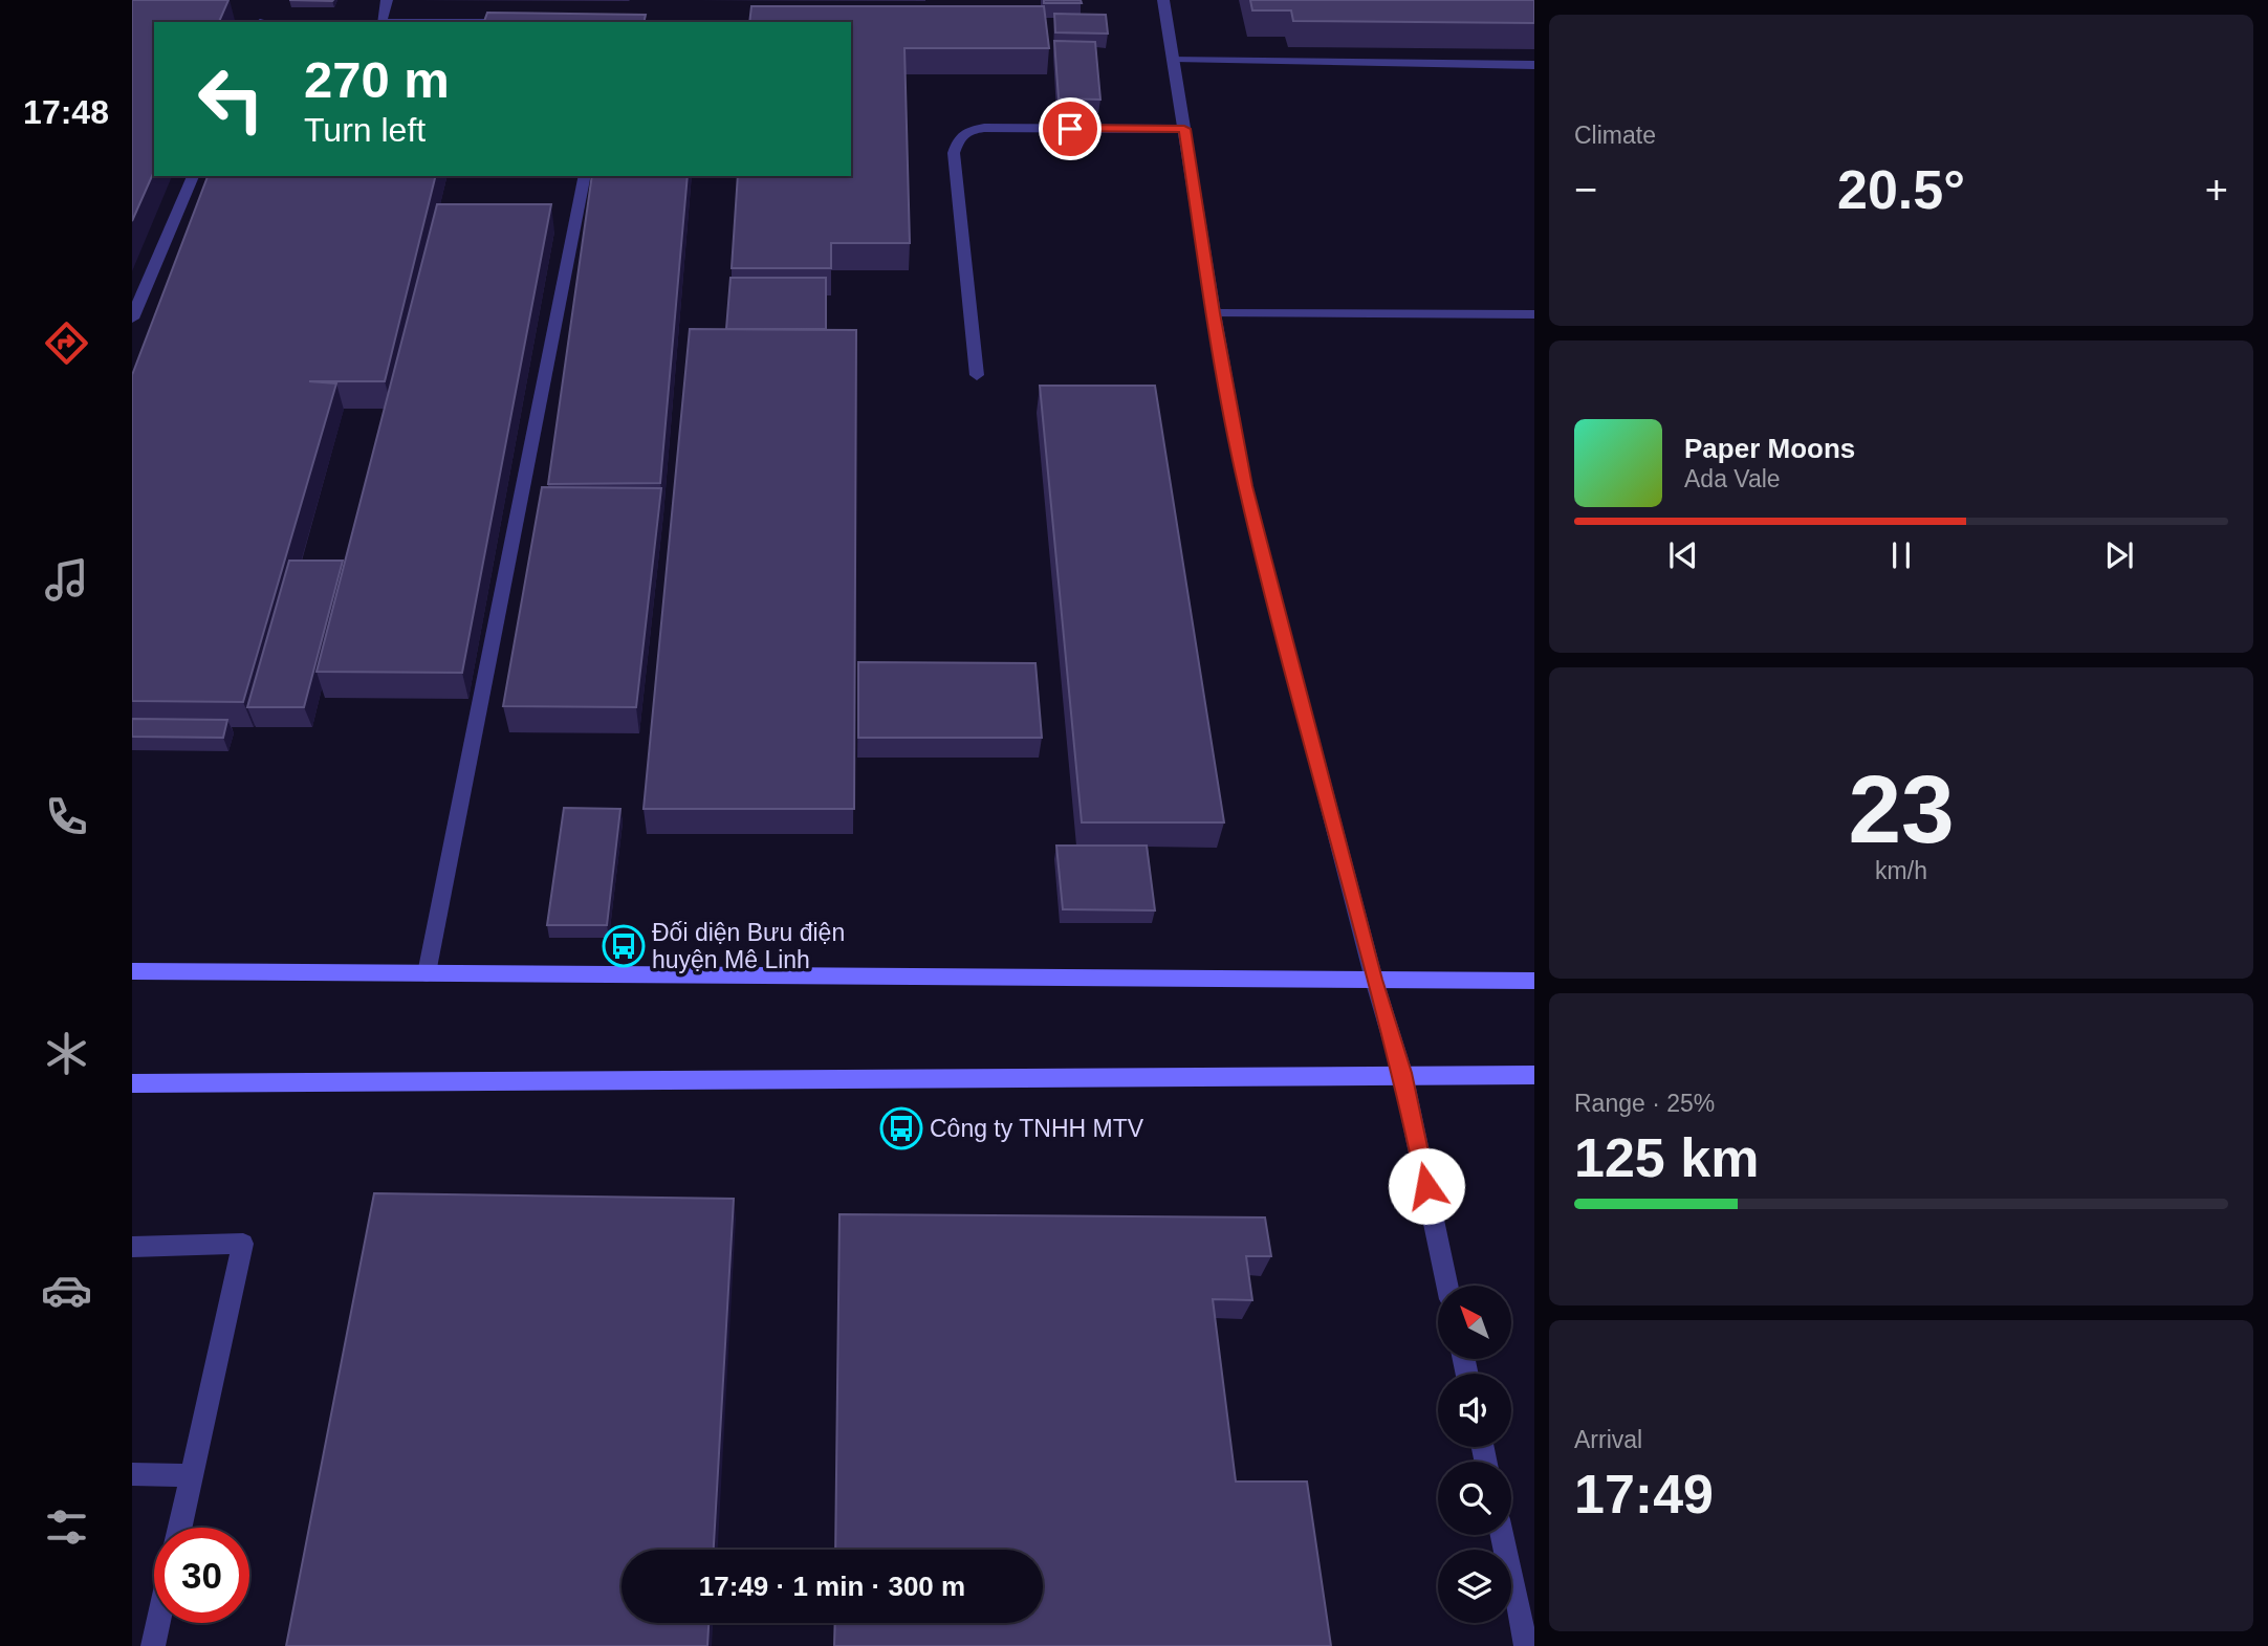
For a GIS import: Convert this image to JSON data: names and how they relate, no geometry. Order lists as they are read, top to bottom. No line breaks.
{"places":{"bus stop":["Đối diện Bưu điện huyện Mê Linh","Công ty TNHH MTV"]},"north":"top left","page":{"tabs":"17:48","tile":["Climate",["23","km/h"],["Range · 25%","125 km"],["Arrival","17:49"]],"turn":["270 m","Turn left"],"heat":["−","20.5°","+"],"song":["Paper Moons","Ada Vale"],"limit":"30","trip":"17:49 · 1 min · 300 m"}}
